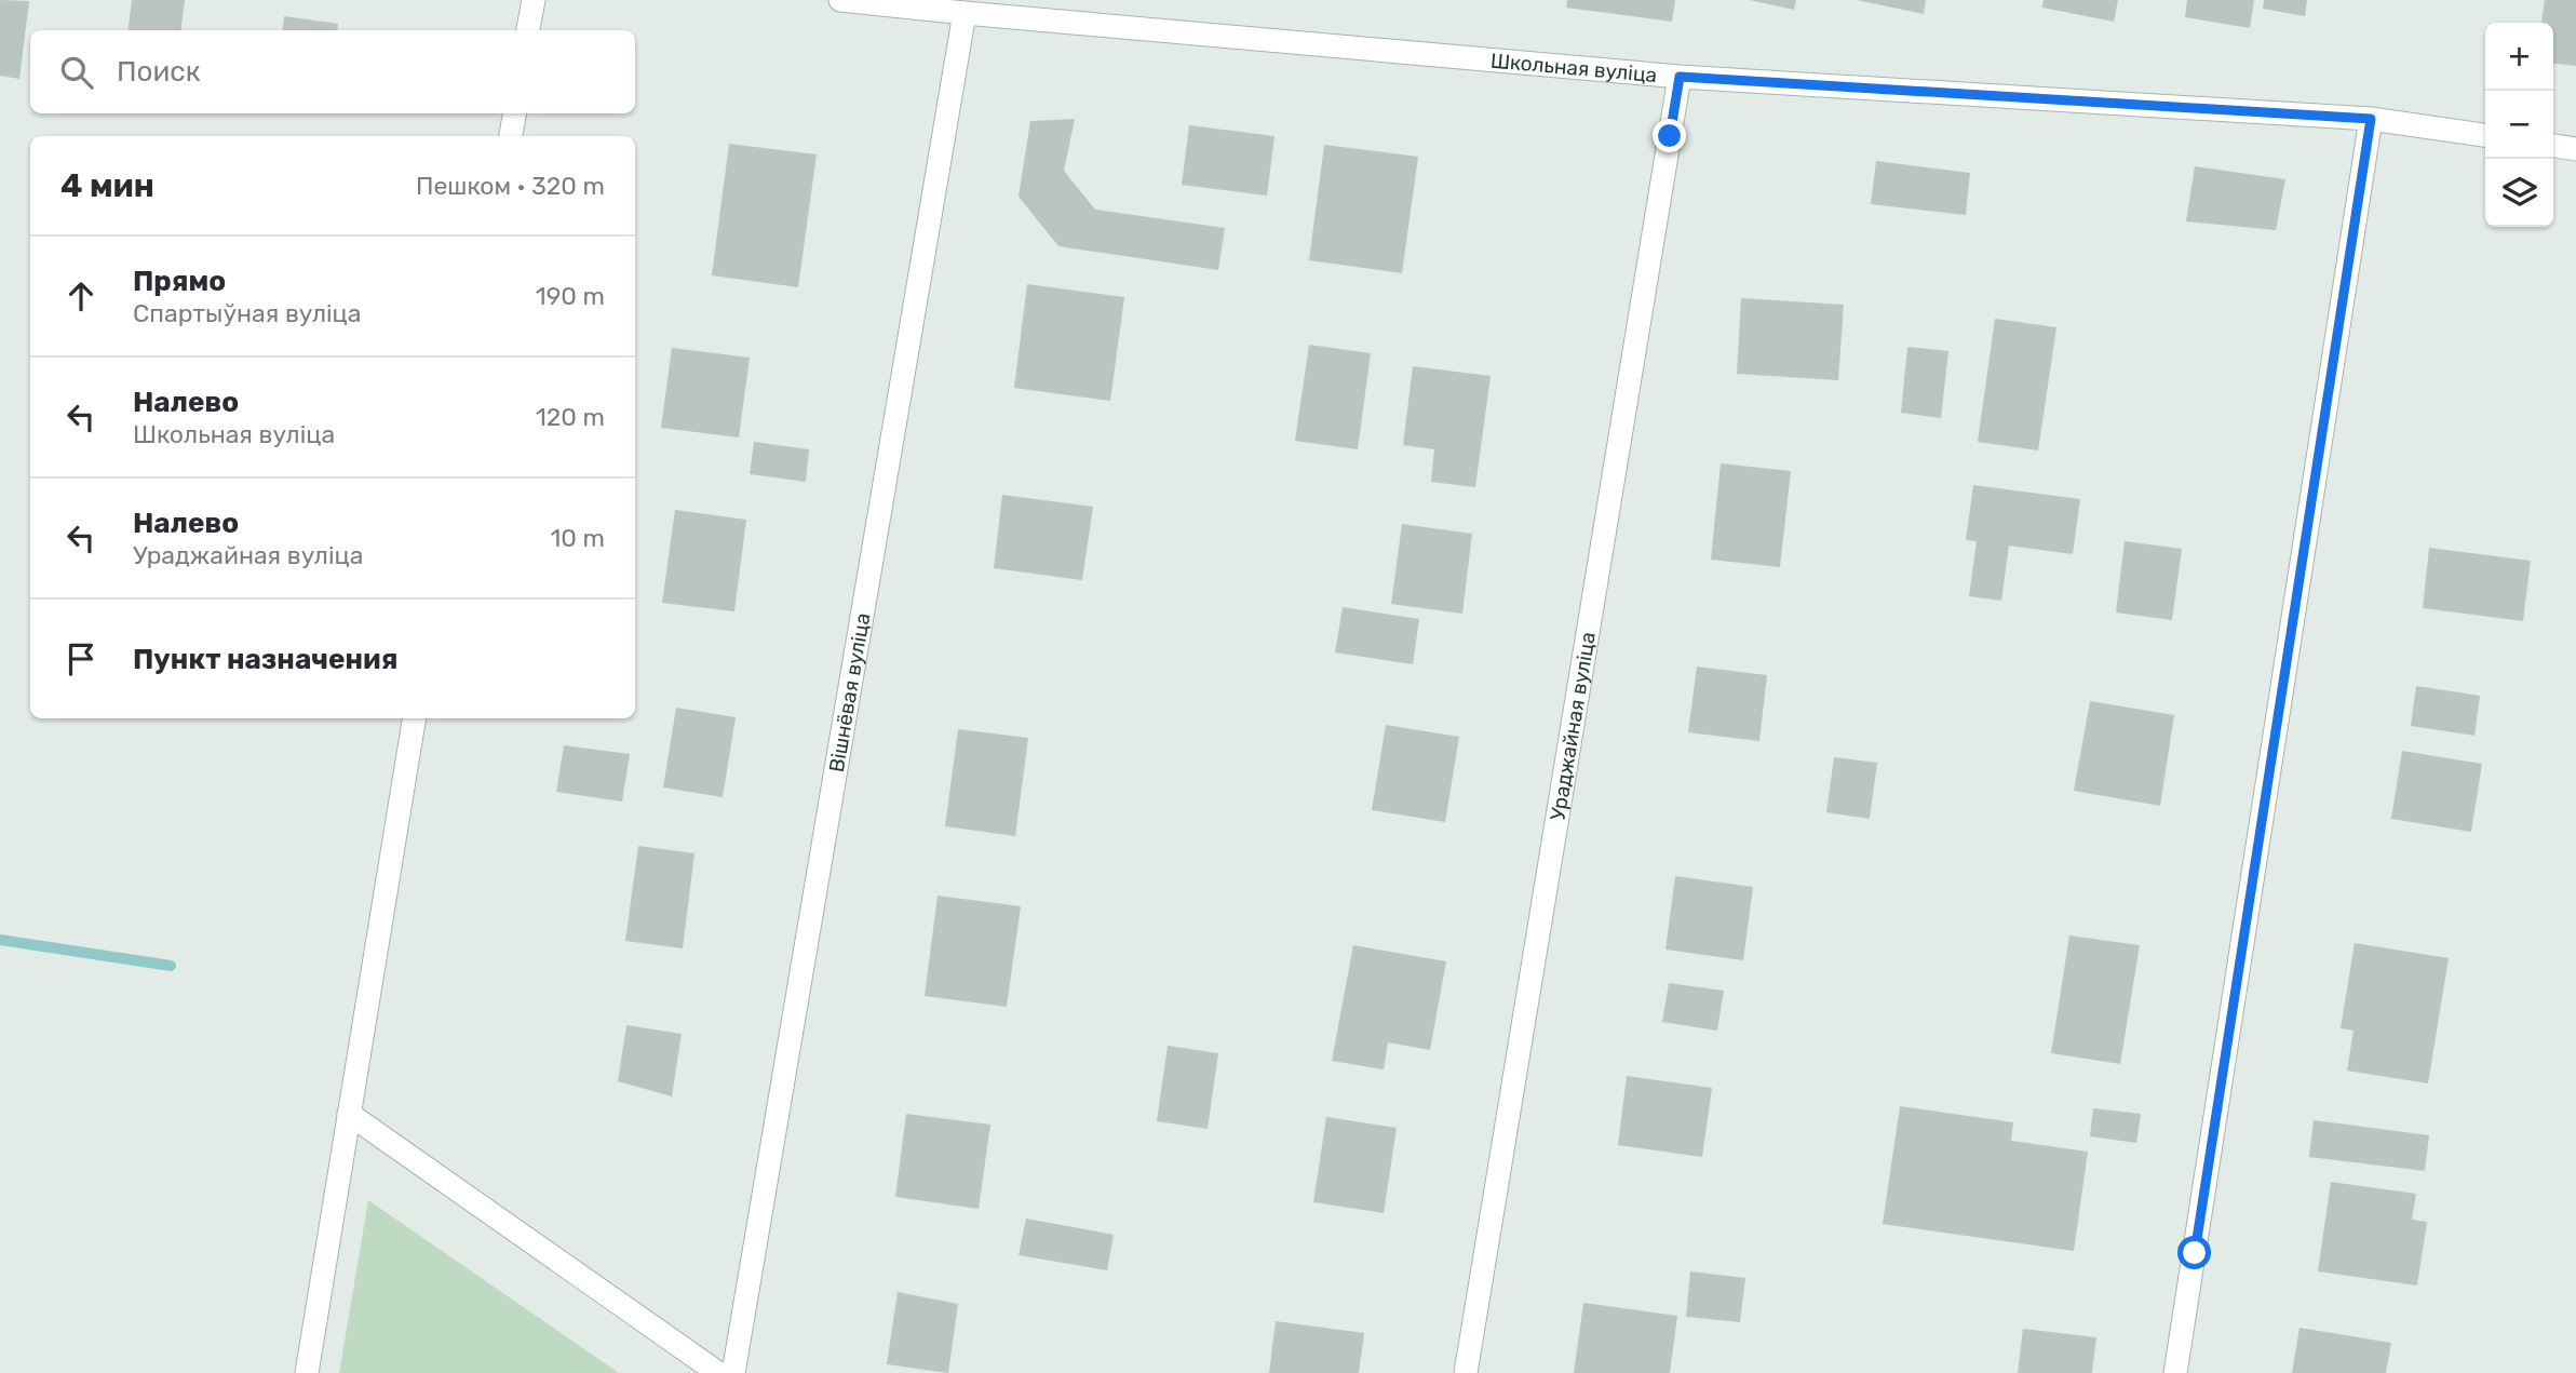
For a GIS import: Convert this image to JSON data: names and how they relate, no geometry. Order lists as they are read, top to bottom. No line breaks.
{"streets":{"street":["Школьная вуліца","Вішнёвая вуліца","Ураджайная вуліца"]},"crossings":[["Школьная вуліца","Вішнёвая вуліца"],["Школьная вуліца","Ураджайная вуліца"]],"page":{"map_buttons":["+","−"],"search":"Поиск","heading":["4 мин","Пешком · 320 m"],"list":[["Прямо","Спартыўная вуліца","190 m"],["Налево","Школьная вуліца","120 m"],["Налево","Ураджайная вуліца","10 m"],"Пункт назначения"]}}
